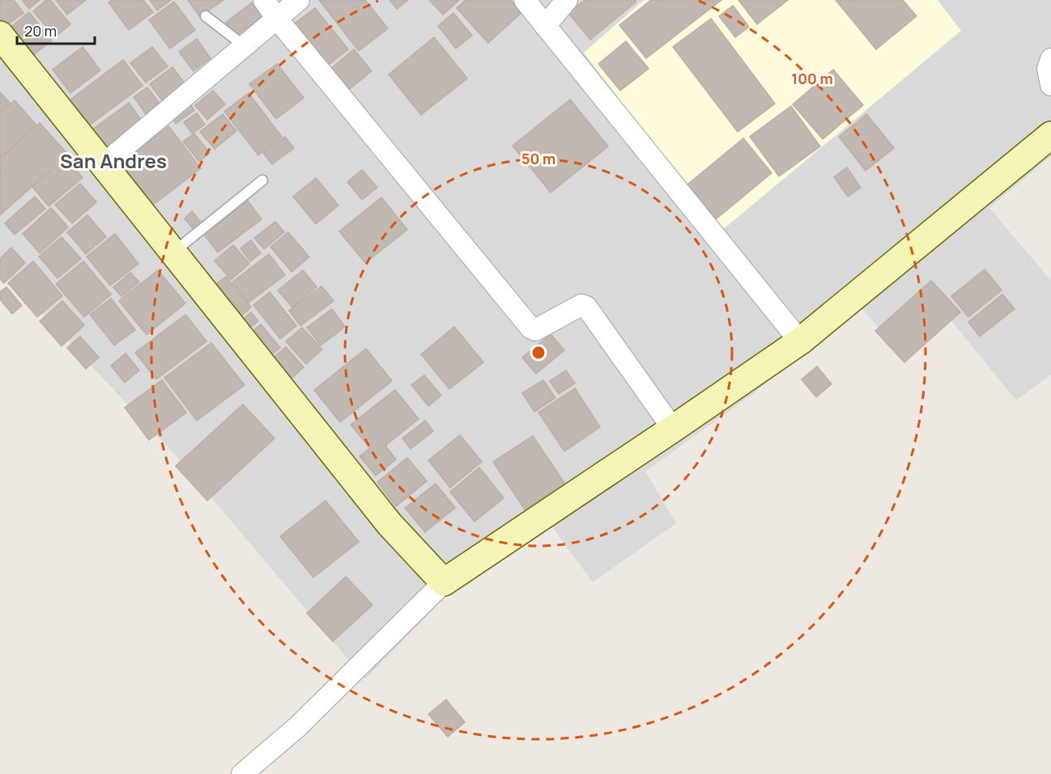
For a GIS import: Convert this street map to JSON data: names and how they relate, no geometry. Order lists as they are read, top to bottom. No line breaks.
{"districts":["San Andres"],"scale_bar":"20 m","rings":["100 m","50 m"]}
